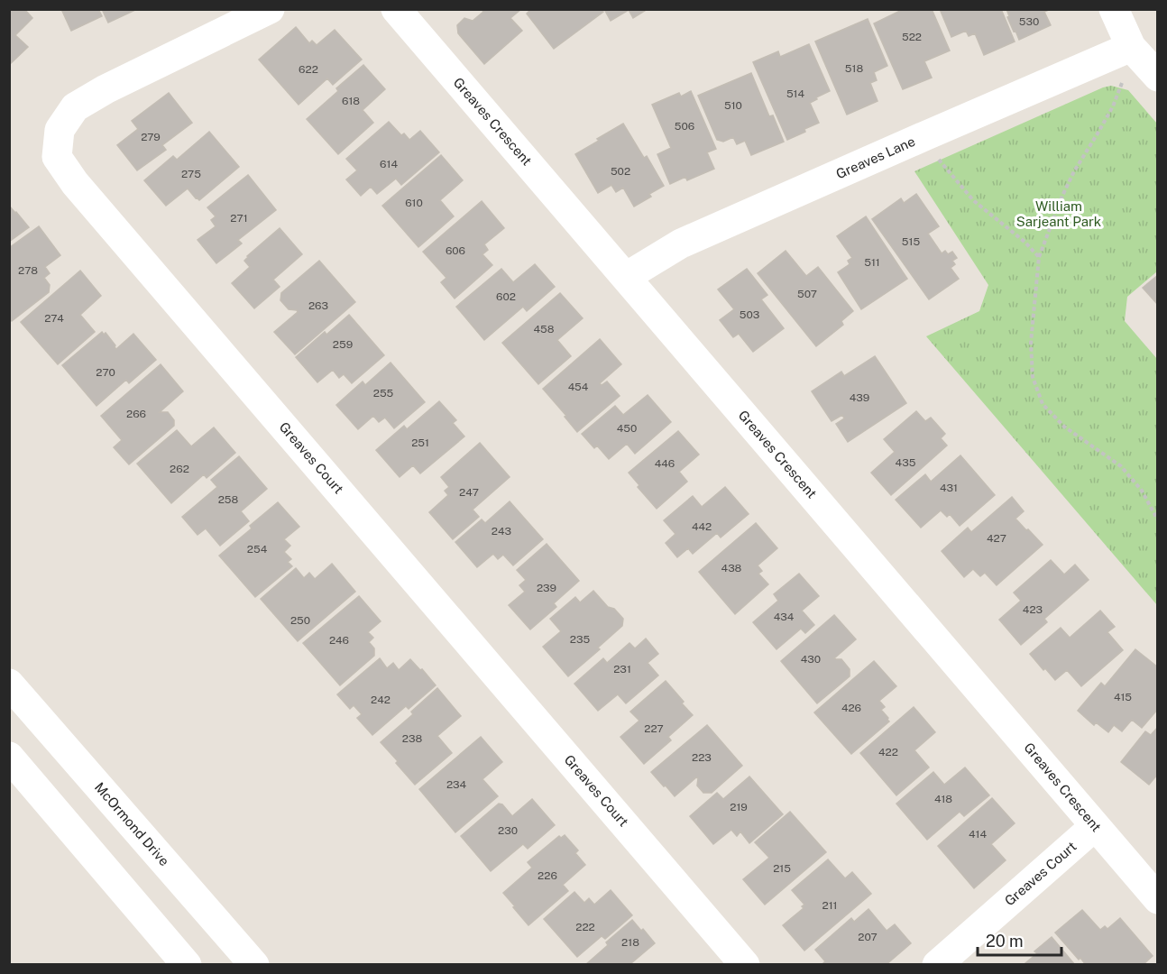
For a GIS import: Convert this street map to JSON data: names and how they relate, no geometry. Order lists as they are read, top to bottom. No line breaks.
{"streets":{"street":["Greaves Crescent","Greaves Lane","Greaves Court","McOrmond Drive"]},"crossings":[["Greaves Crescent","Greaves Lane"],["Greaves Crescent","Greaves Court"]],"parks":["William Sarjeant Park"],"house_numbers":["530","522","518","622","514","618","510","506","279","614","502","275","610","271","515","606","511","278","507","602","263","503","274","458","259","270","454","255","439","266","450","251","435","446","262","431","247","258","442","243","427","254","438","239","423","434","250","235","246","430","231","415","242","426","227","238","422","223","234","418","219","230","414","215","226","211","222","207","218"],"scale_bar":"20 m"}
